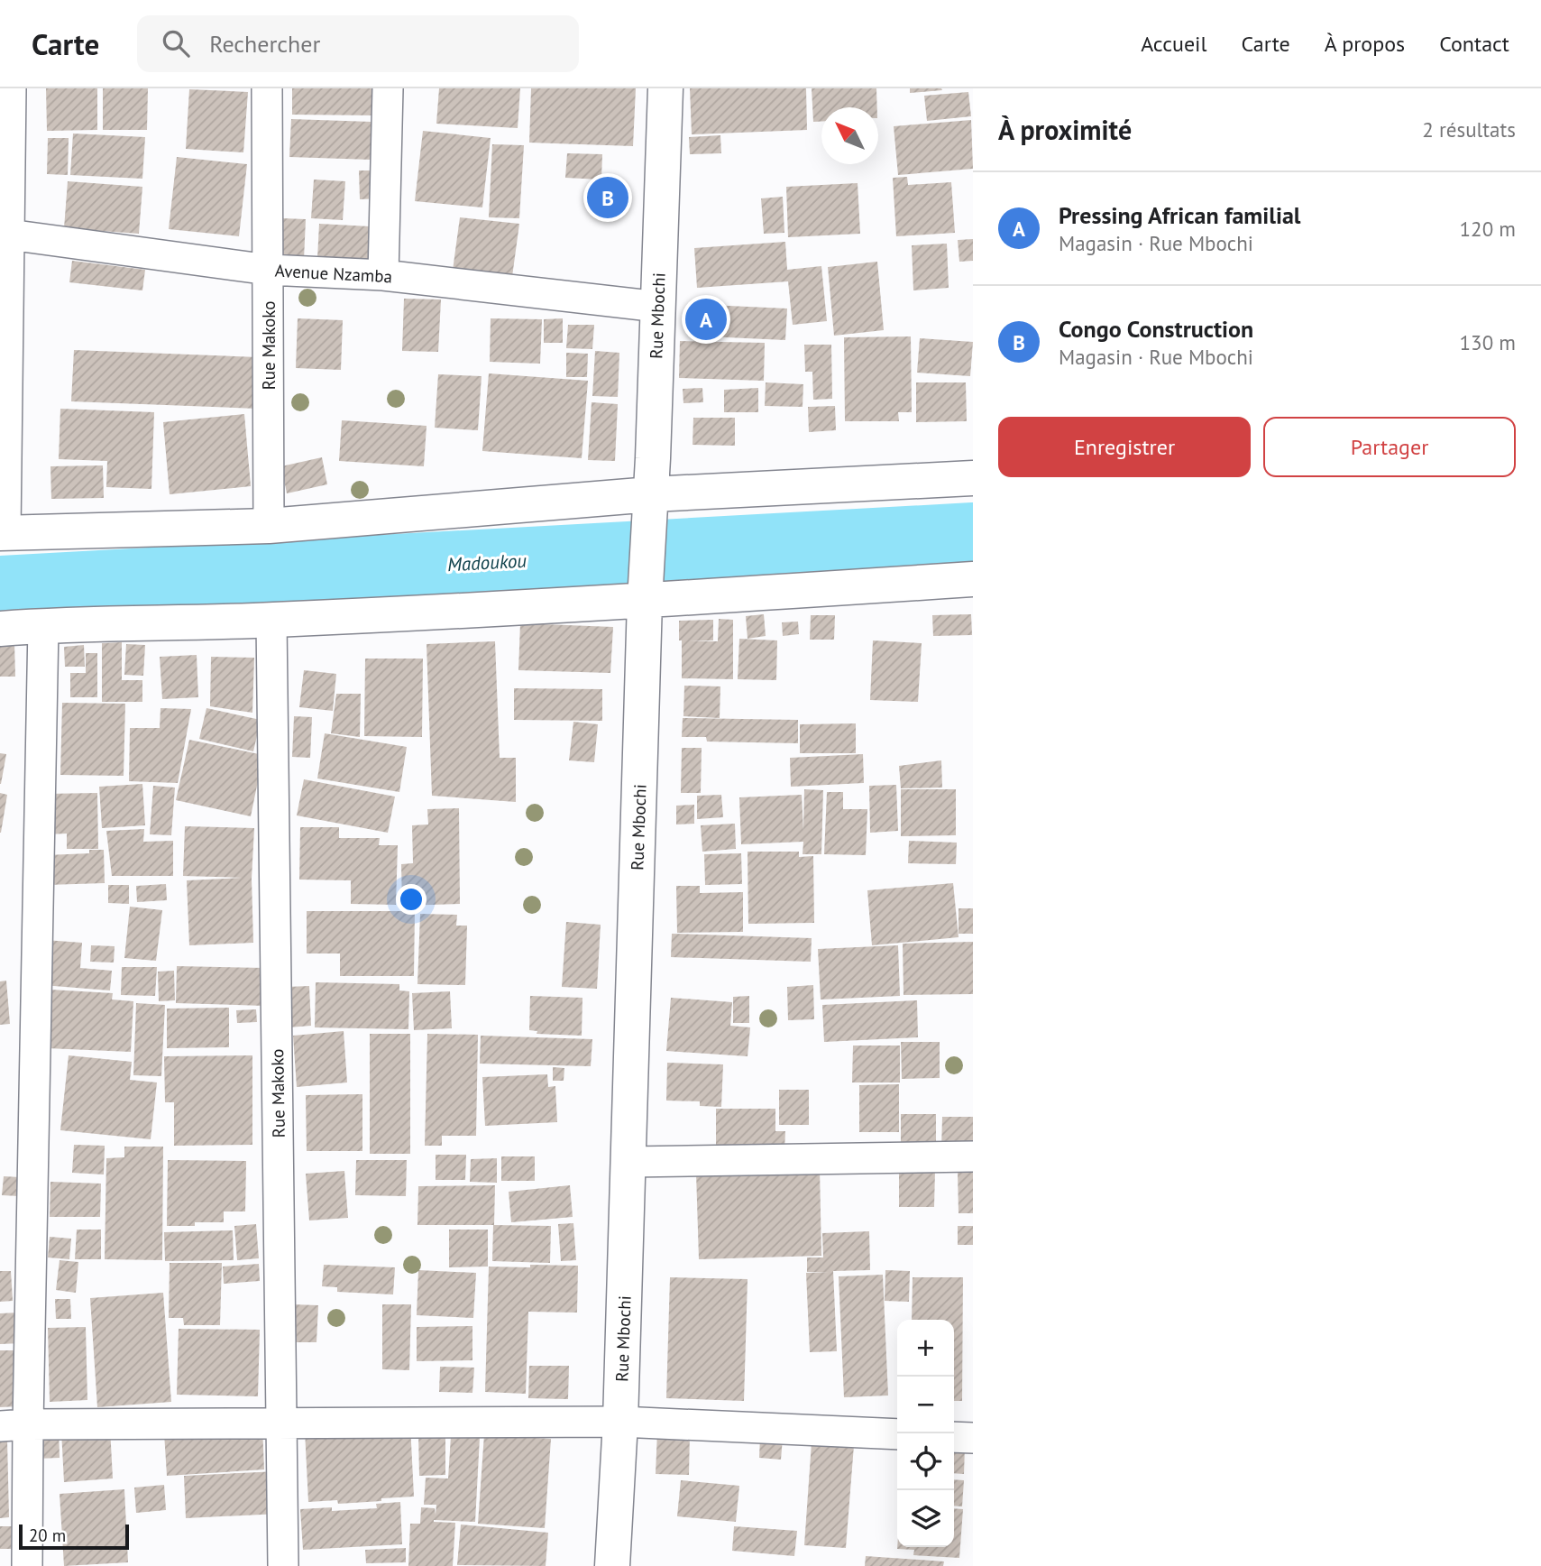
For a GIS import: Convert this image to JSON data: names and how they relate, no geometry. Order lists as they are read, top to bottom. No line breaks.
{"streets":{"main road":["Rue Mbochi"],"street":["Avenue Nzamba","Rue Makoko"]},"crossings":[["Avenue Nzamba","Rue Mbochi"],["Avenue Nzamba","Rue Makoko"]],"water":["Madoukou"],"scale_bar":"20 m","north":"top left","page":{"header":"Carte","search":"Rechercher","nav":["Accueil","Carte","À propos","Contact"],"heading":["À proximité","2 résultats"],"list":[{"mark":"A","name":"Pressing African familial","note":"Magasin · Rue Mbochi","value":"120 m"},{"mark":"B","name":"Congo Construction","note":"Magasin · Rue Mbochi","value":"130 m"}],"pins":["B","A"],"buttons":["Enregistrer","Partager"],"map_buttons":["+","−"],"scale":"20 m"}}
